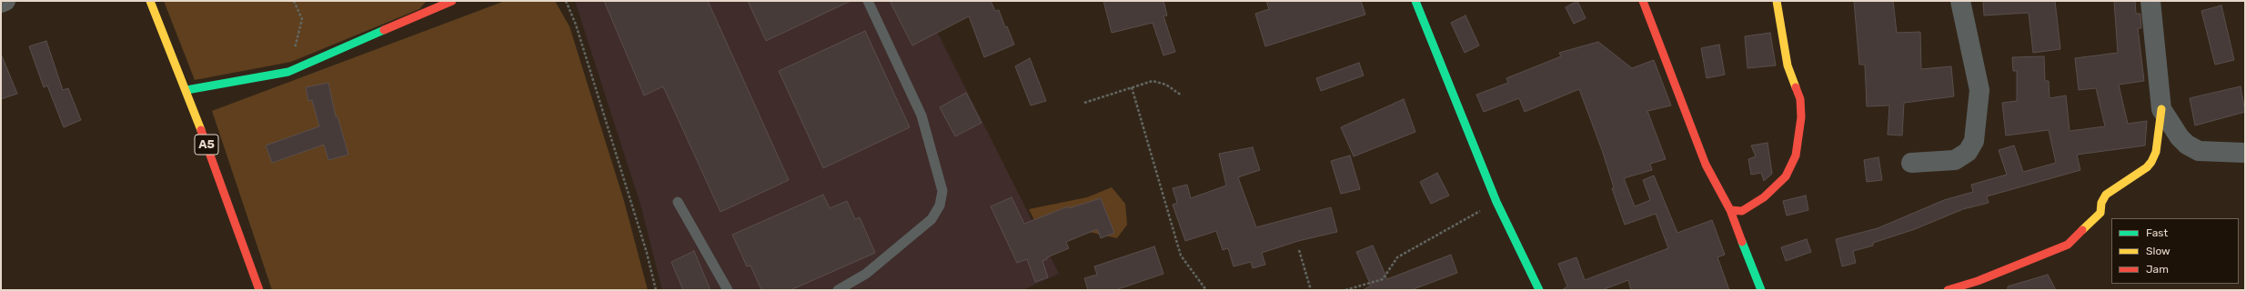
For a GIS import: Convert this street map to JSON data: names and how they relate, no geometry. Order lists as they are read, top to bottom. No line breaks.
{"streets":{"main road":["A5"]},"legend":["Fast","Slow","Jam"]}
